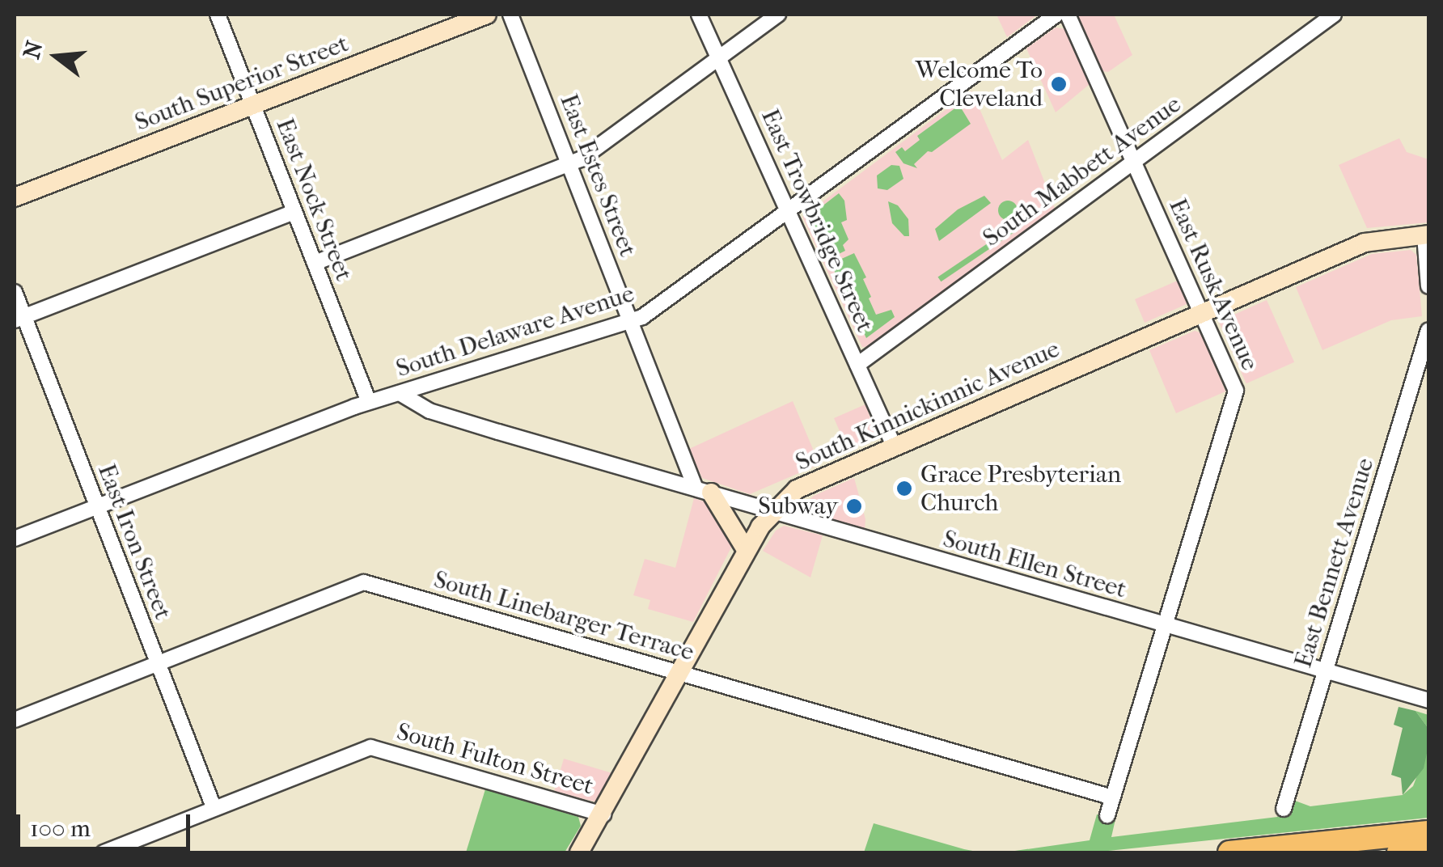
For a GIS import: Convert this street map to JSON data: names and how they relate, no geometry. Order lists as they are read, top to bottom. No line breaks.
{"streets":{"main road":["South Superior Street","South Kinnickinnic Avenue"],"street":["South Mabbett Avenue","East Estes Street","East Nock Street","East Trowbridge Street","East Rusk Avenue","South Delaware Avenue","East Iron Street","East Bennett Avenue","South Ellen Street","South Linebarger Terrace","South Fulton Street"]},"crossings":[["South Superior Street","East Nock Street"],["South Mabbett Avenue","East Trowbridge Street"],["South Mabbett Avenue","East Rusk Avenue"],["East Estes Street","South Delaware Avenue"],["East Estes Street","South Ellen Street"],["East Nock Street","South Delaware Avenue"],["East Trowbridge Street","South Delaware Avenue"],["East Trowbridge Street","South Kinnickinnic Avenue"],["East Rusk Avenue","South Kinnickinnic Avenue"],["East Rusk Avenue","South Ellen Street"],["East Rusk Avenue","South Linebarger Terrace"],["South Delaware Avenue","East Iron Street"],["South Delaware Avenue","South Ellen Street"],["South Kinnickinnic Avenue","South Ellen Street"],["South Kinnickinnic Avenue","South Linebarger Terrace"],["South Kinnickinnic Avenue","South Fulton Street"],["East Iron Street","South Linebarger Terrace"],["East Iron Street","South Fulton Street"],["East Bennett Avenue","South Ellen Street"]],"places":["Welcome To Cleveland","Grace Presbyterian Church","Subway"],"scale_bar":"100 m","north":"left"}
